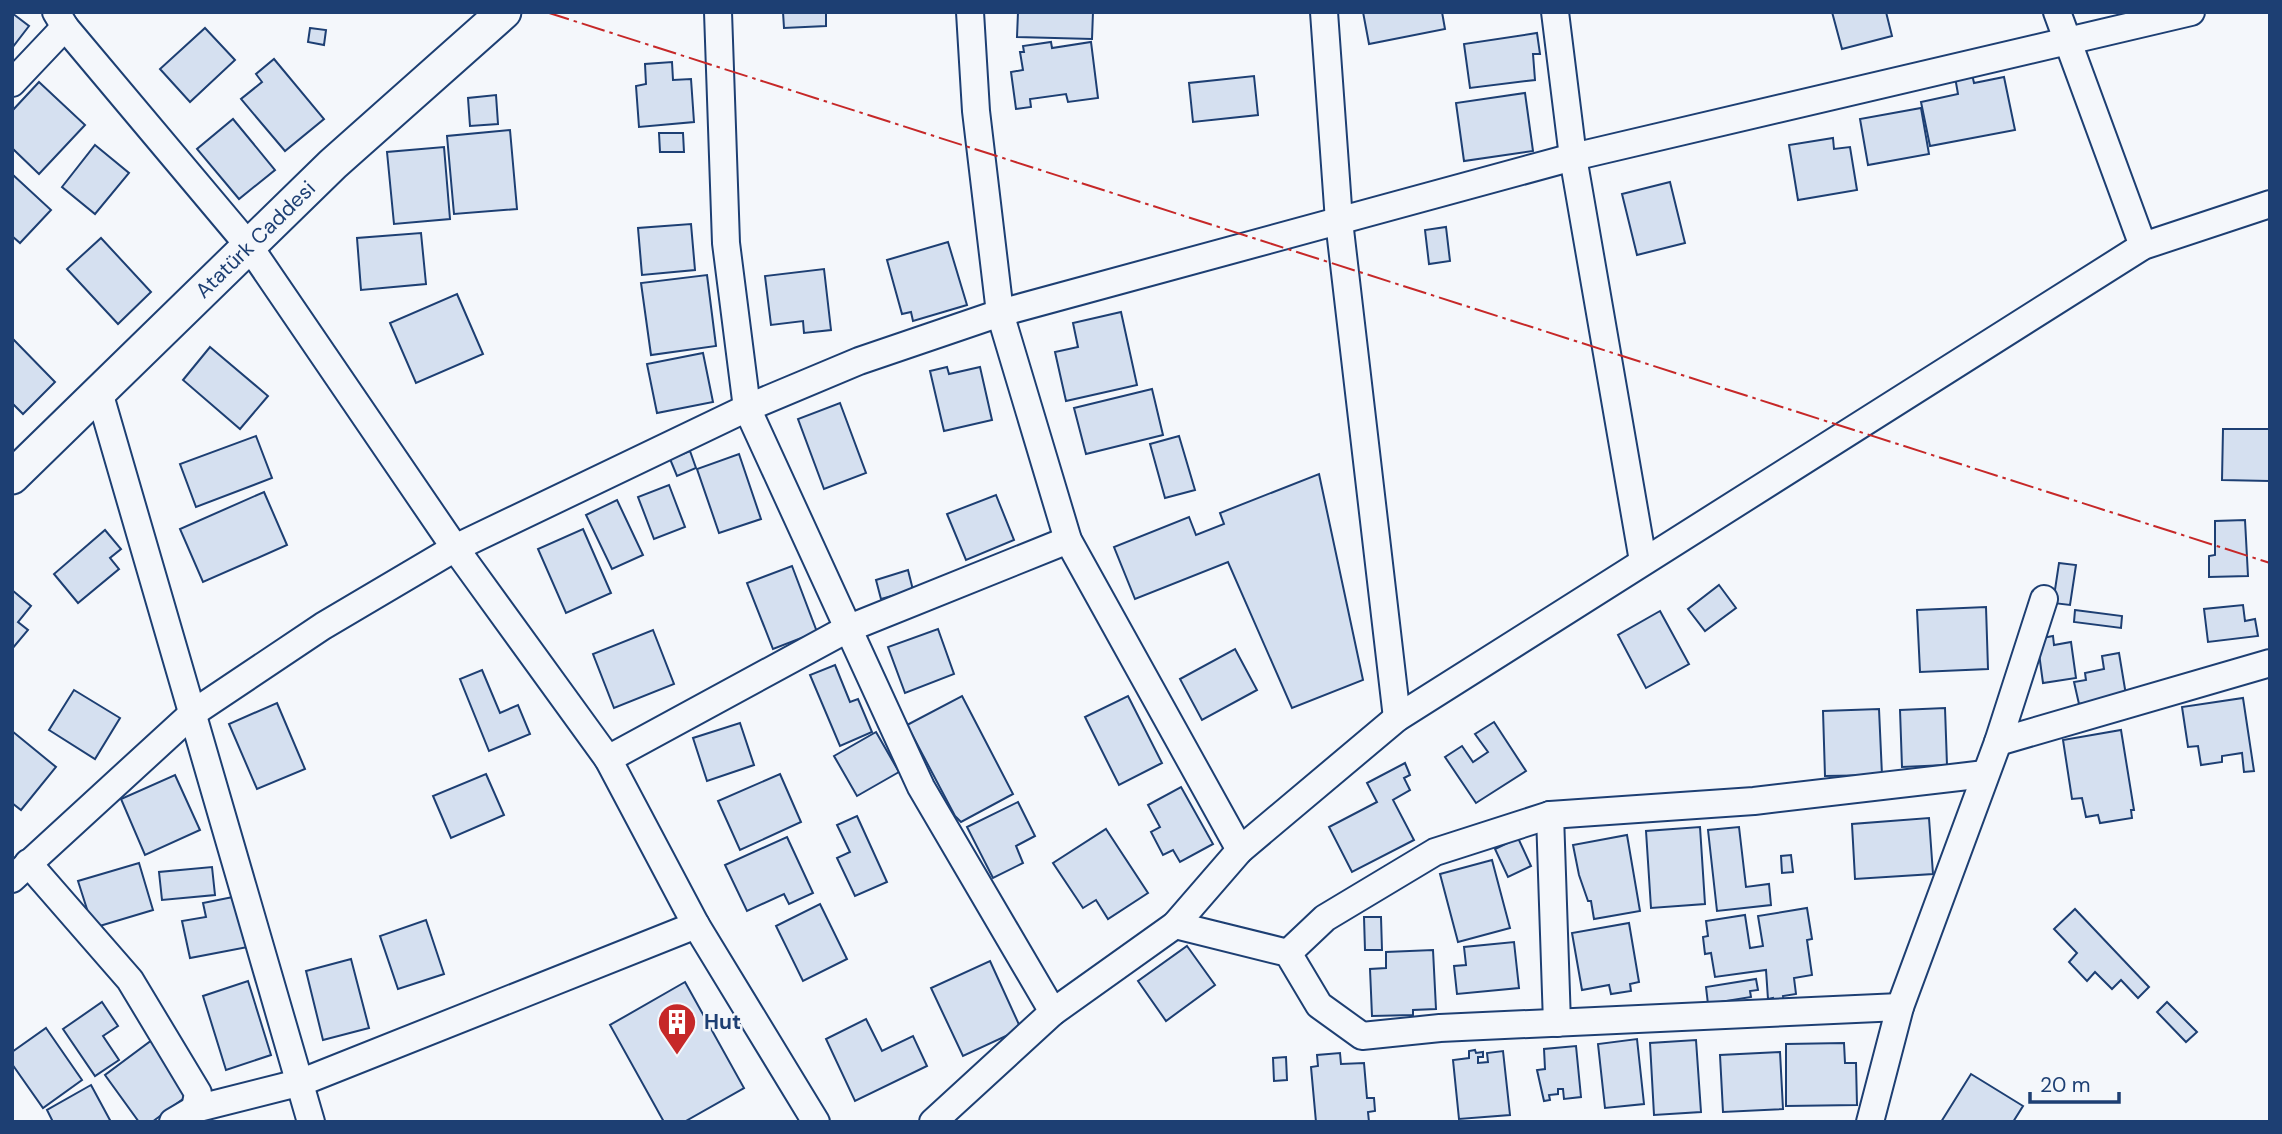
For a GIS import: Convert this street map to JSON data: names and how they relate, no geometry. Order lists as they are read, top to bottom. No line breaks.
{"streets":{"street":["Atatürk Caddesi"]},"places":{"building":["Hut"]},"scale_bar":"20 m"}
